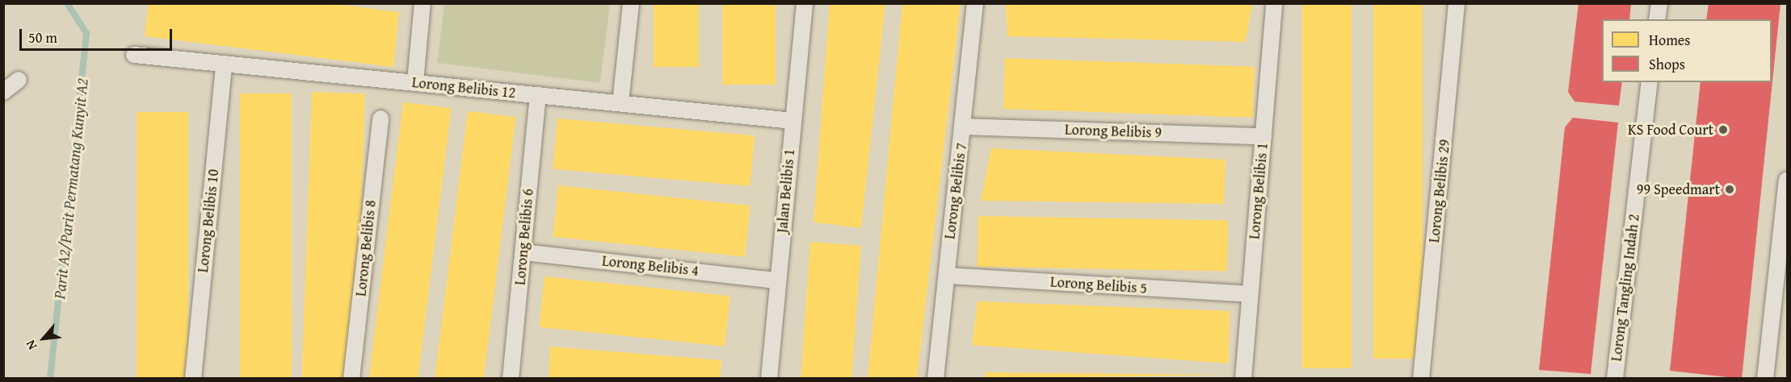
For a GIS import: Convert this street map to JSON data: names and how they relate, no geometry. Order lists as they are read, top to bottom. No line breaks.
{"streets":{"street":["Lorong Belibis 12","Lorong Belibis 9","Jalan Belibis 1","Lorong Belibis 7","Lorong Belibis 1","Lorong Belibis 29","Lorong Belibis 10","Lorong Belibis 6","Lorong Belibis 8","Lorong Belibis 4","Lorong Belibis 5","Lorong Tangling Indah 2"]},"crossings":[["Lorong Belibis 12","Jalan Belibis 1"],["Lorong Belibis 12","Lorong Belibis 10"],["Lorong Belibis 12","Lorong Belibis 6"],["Lorong Belibis 9","Lorong Belibis 7"],["Lorong Belibis 9","Lorong Belibis 1"],["Jalan Belibis 1","Lorong Belibis 4"],["Lorong Belibis 7","Lorong Belibis 5"],["Lorong Belibis 1","Lorong Belibis 5"],["Lorong Belibis 6","Lorong Belibis 4"]],"water":["Parit A2/Parit Permatang Kunyit A2"],"places":["KS Food Court","99 Speedmart"],"legend":["Homes","Shops"],"scale_bar":"50 m","north":"bottom left"}
